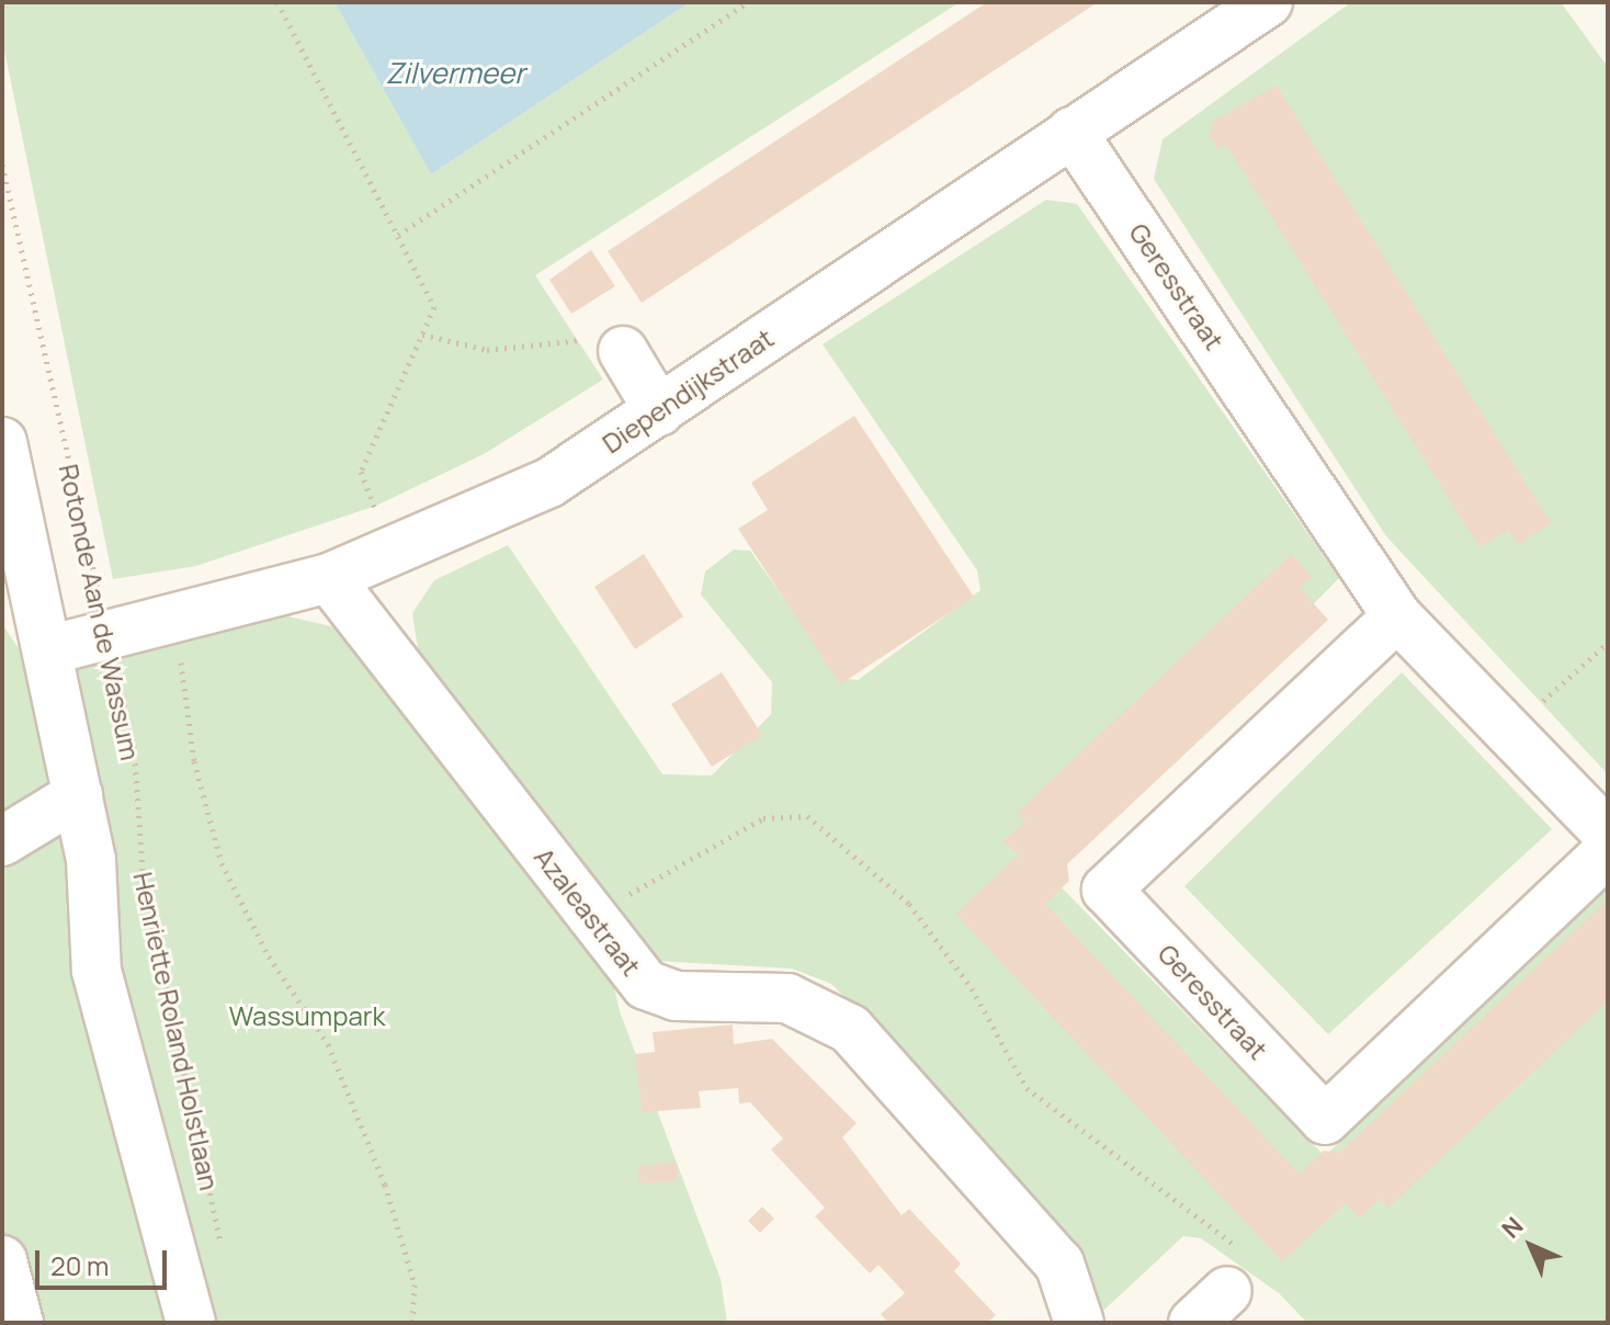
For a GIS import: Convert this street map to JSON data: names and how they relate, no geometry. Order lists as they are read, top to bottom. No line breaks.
{"streets":{"street":["Geresstraat","Diependijkstraat","Azaleastraat","Henriette Roland Holstlaan"],"path":["Rotonde Aan de Wassum"]},"crossings":[["Geresstraat","Diependijkstraat"],["Diependijkstraat","Rotonde Aan de Wassum"],["Diependijkstraat","Azaleastraat"],["Rotonde Aan de Wassum","Henriette Roland Holstlaan"]],"water":["Zilvermeer"],"parks":["Wassumpark"],"scale_bar":"20 m","north":"top left"}
